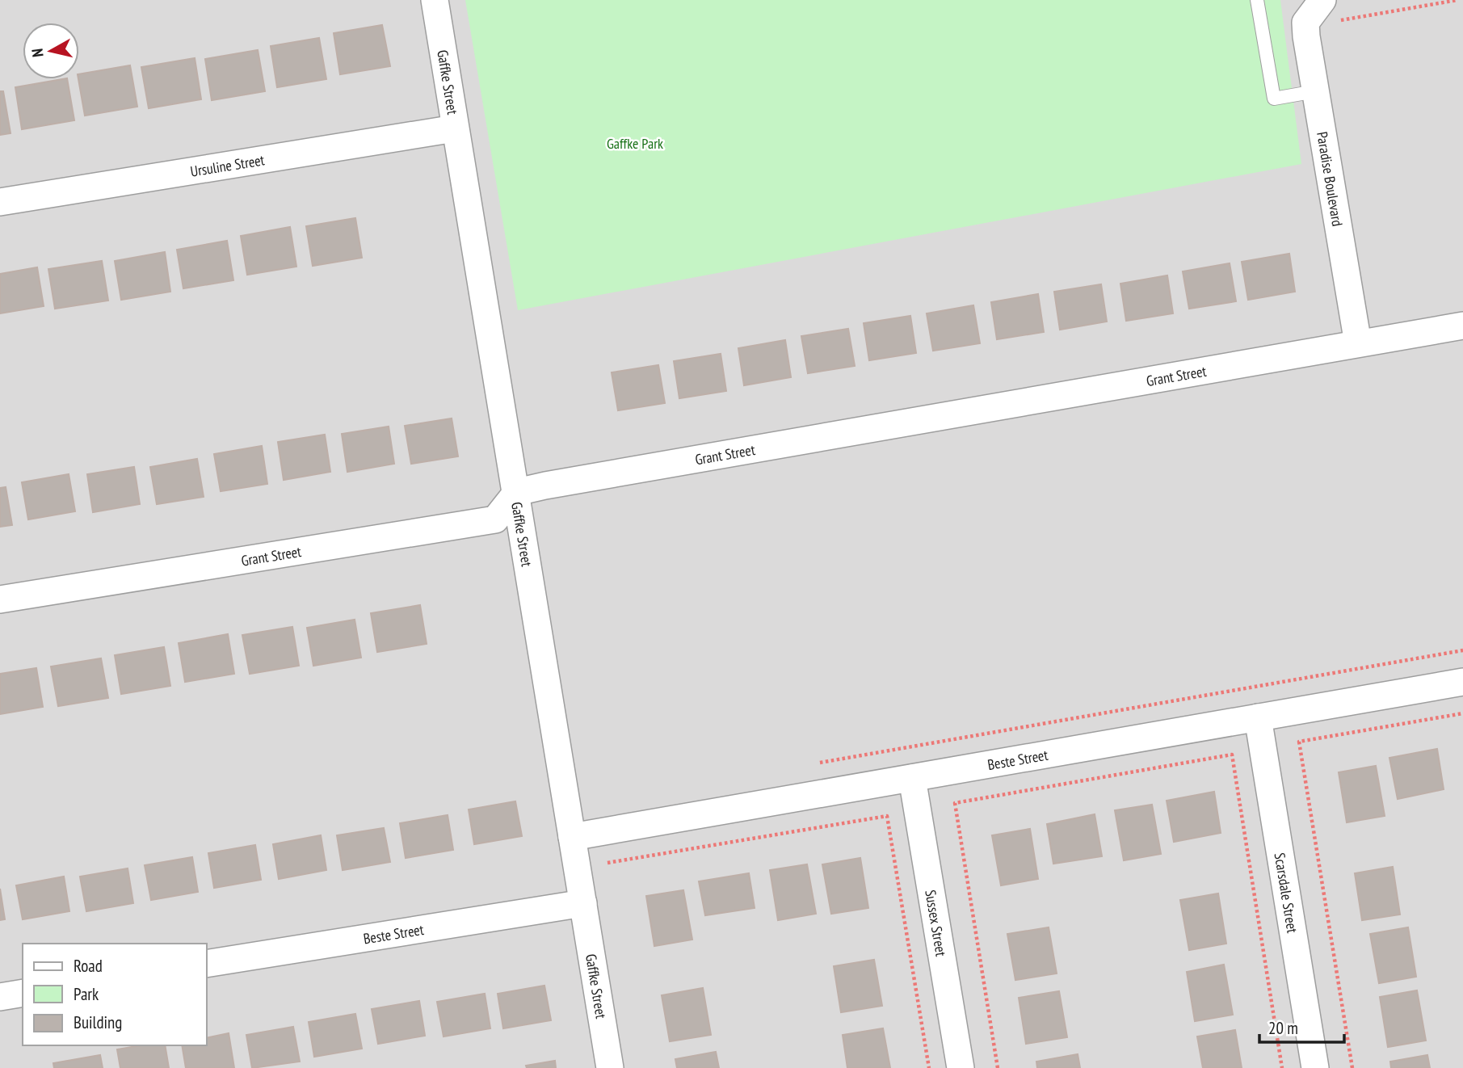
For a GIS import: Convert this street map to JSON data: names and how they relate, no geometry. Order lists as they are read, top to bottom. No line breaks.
{"streets":{"street":["Gaffke Street","Ursuline Street","Paradise Boulevard","Grant Street","Beste Street","Scarsdale Street","Sussex Street"]},"crossings":[["Gaffke Street","Ursuline Street"],["Gaffke Street","Grant Street"],["Gaffke Street","Beste Street"],["Paradise Boulevard","Grant Street"],["Beste Street","Scarsdale Street"],["Beste Street","Sussex Street"]],"parks":["Gaffke Park"],"legend":["Road","Park","Building"],"scale_bar":"20 m","north":"left"}
